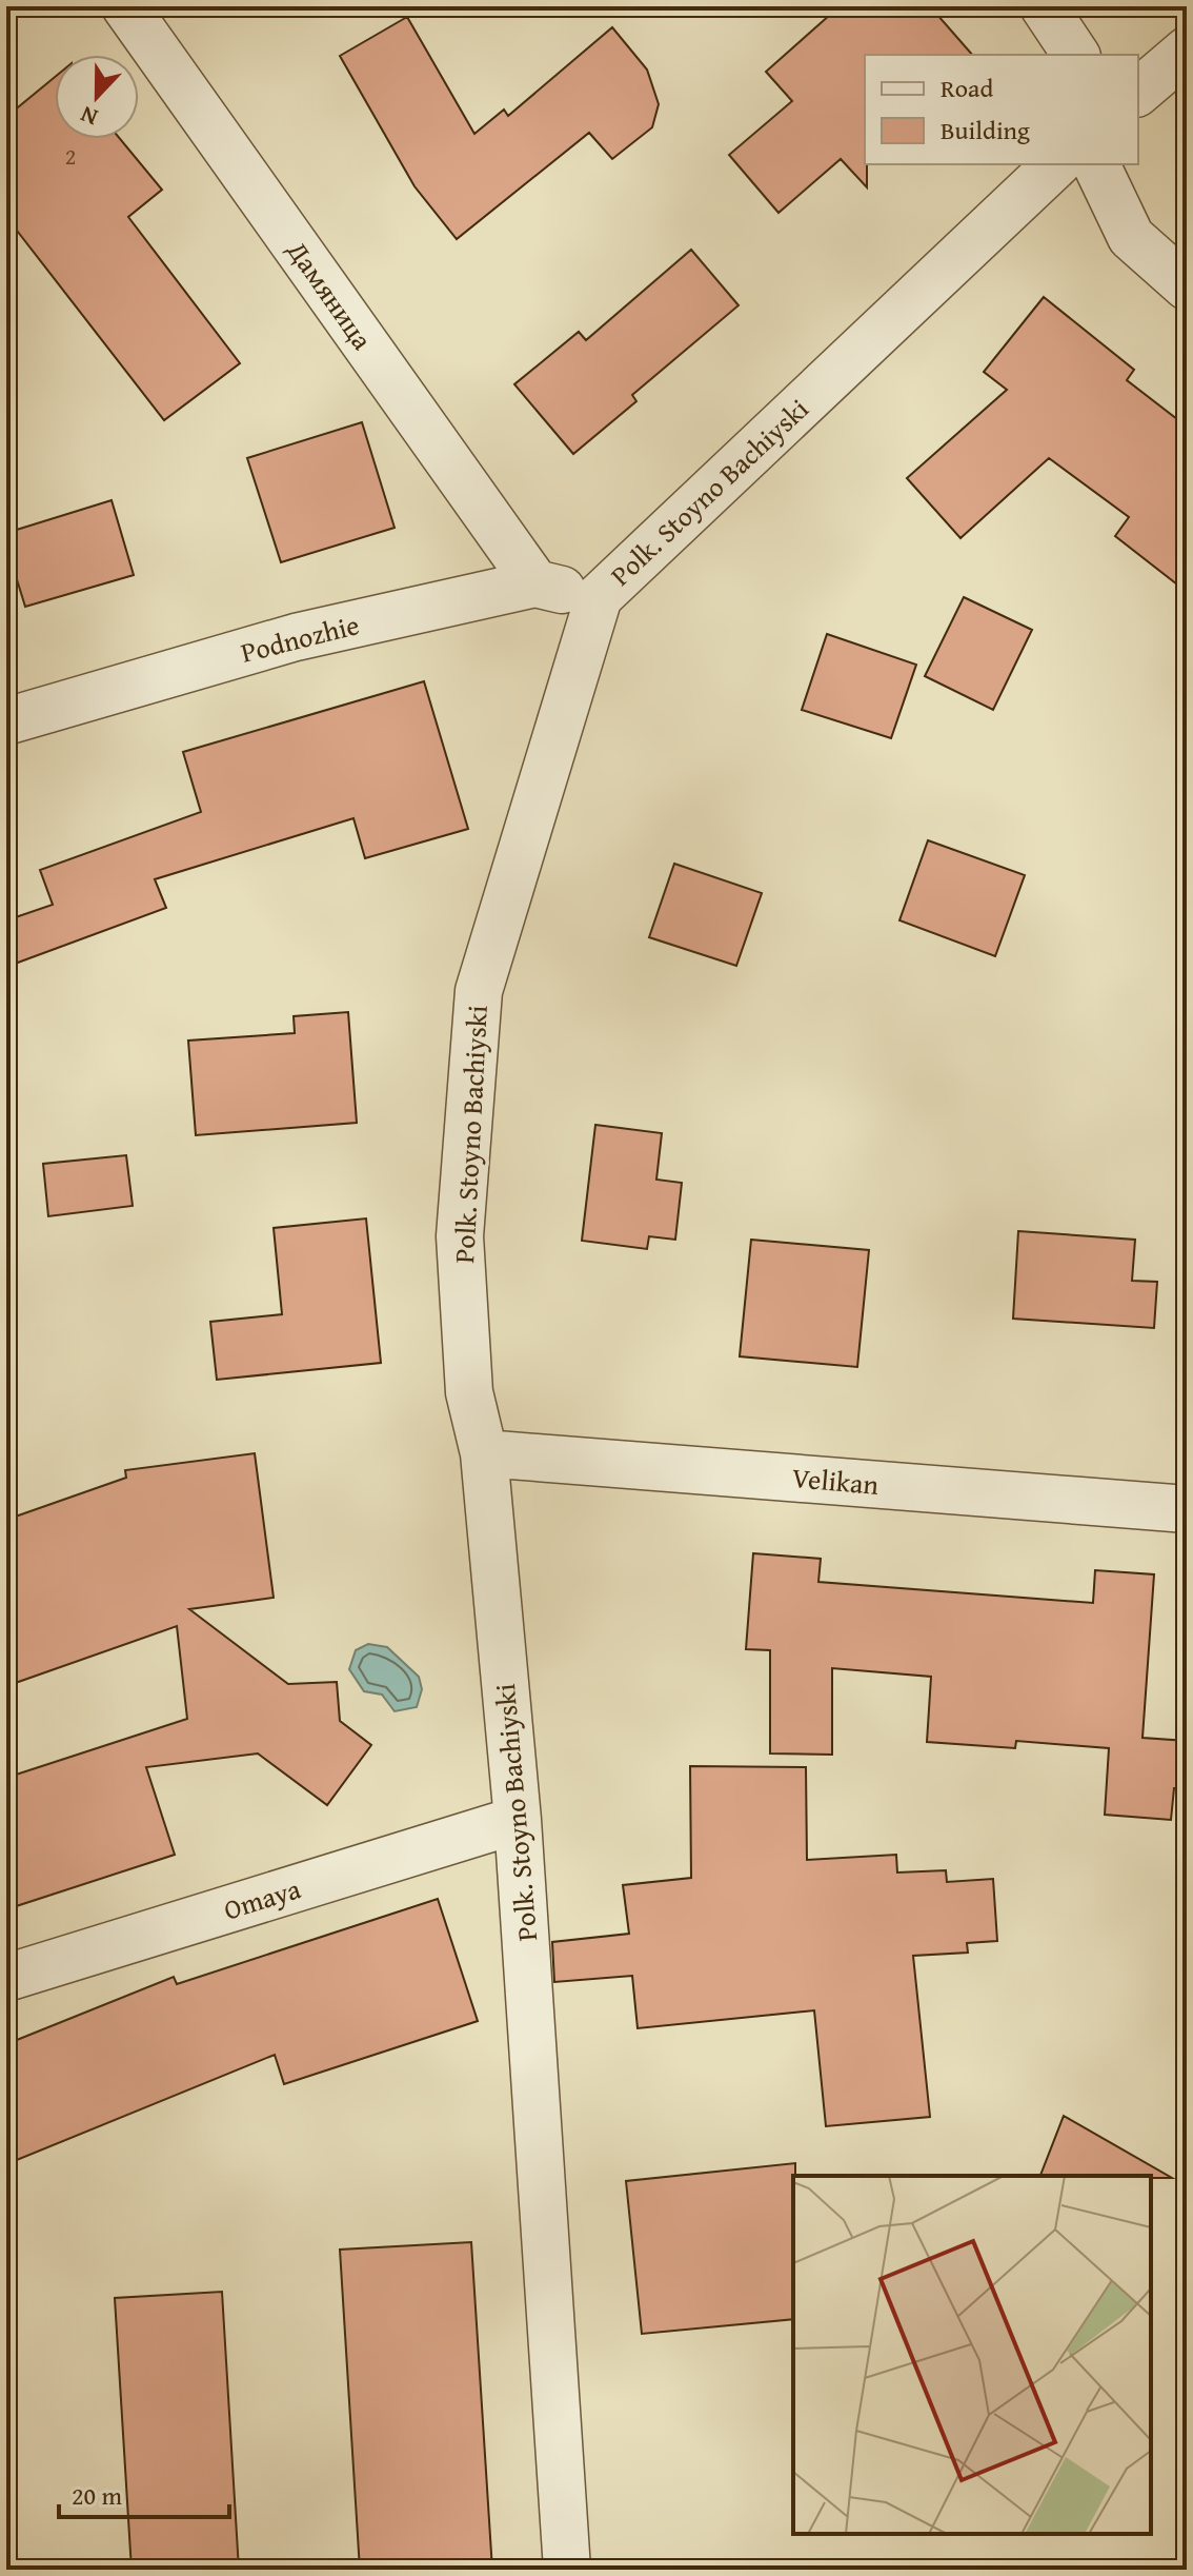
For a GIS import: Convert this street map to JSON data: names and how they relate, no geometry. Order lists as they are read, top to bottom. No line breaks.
{"streets":{"street":["Дамяница","Polk. Stoyno Bachiyski","Podnozhie","Velikan","Omaya"]},"crossings":[["Дамяница","Podnozhie"],["Polk. Stoyno Bachiyski","Podnozhie"],["Polk. Stoyno Bachiyski","Velikan"],["Polk. Stoyno Bachiyski","Omaya"]],"house_numbers":["2"],"legend":["Road","Building"],"scale_bar":"20 m","north":"bottom"}
